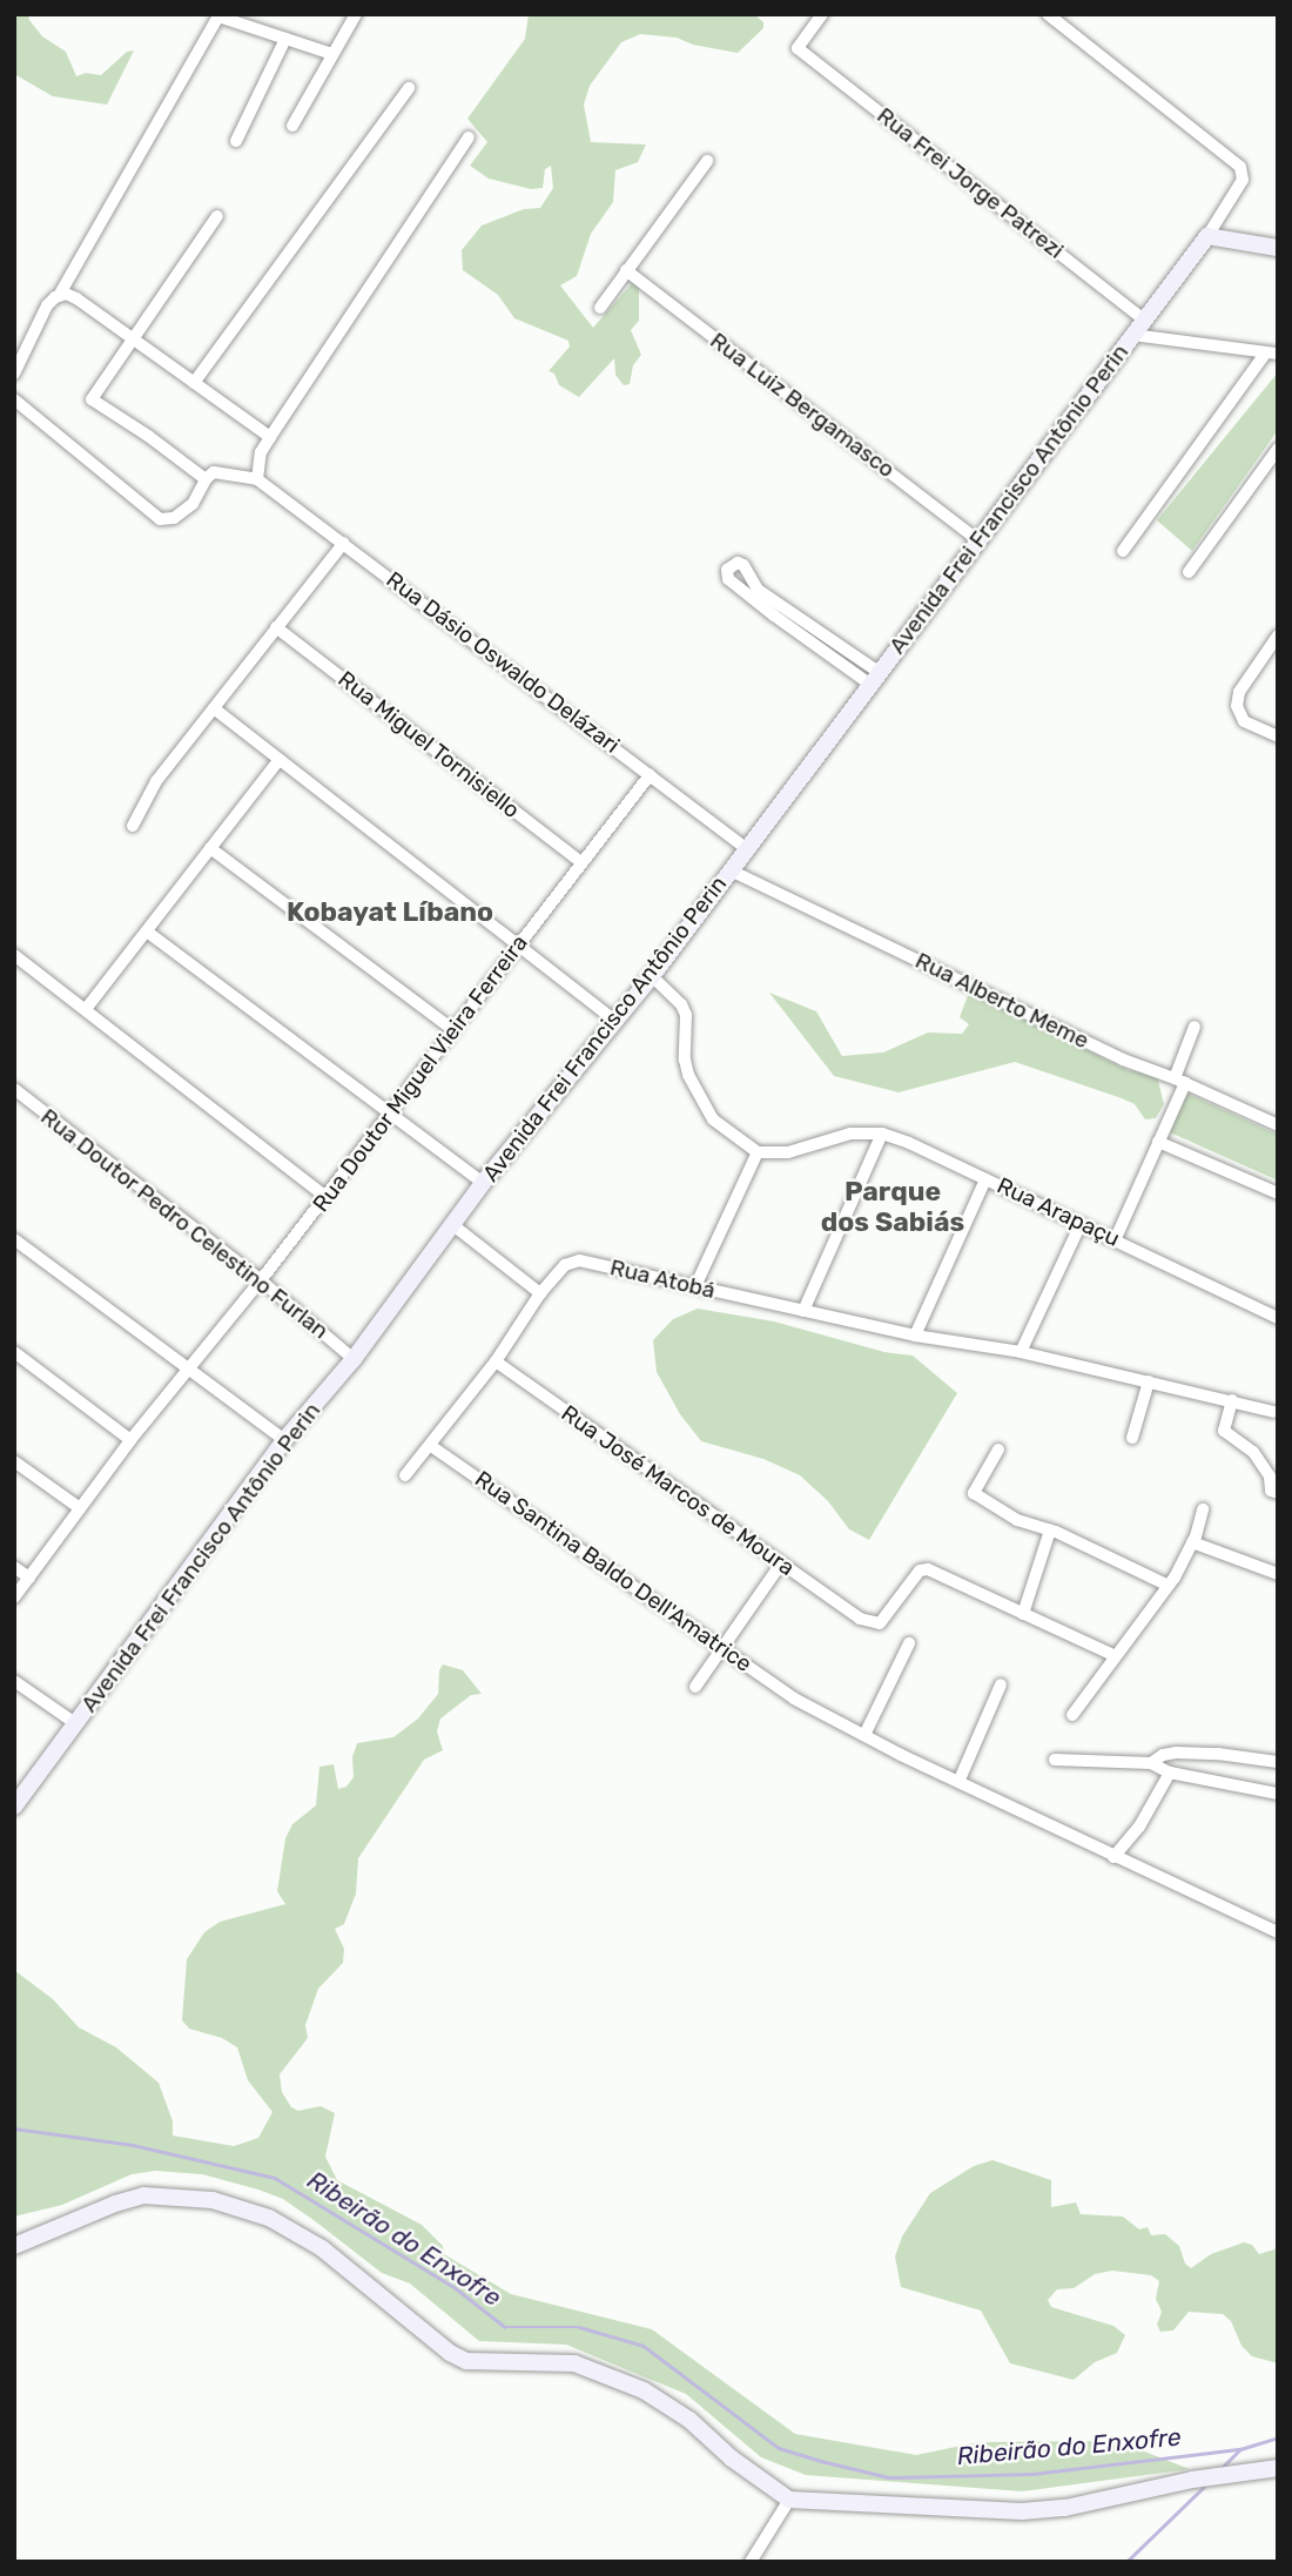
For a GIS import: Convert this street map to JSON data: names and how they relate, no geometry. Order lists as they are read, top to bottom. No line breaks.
{"streets":{"street":["Rua Frei Jorge Patrezi","Rua Luiz Bergamasco","Avenida Frei Francisco Antônio Perin","Rua Dásio Oswaldo Delázari","Rua Miguel Tornisiello","Rua Alberto Meme","Rua Doutor Miguel Vieira Ferreira","Rua Arapaçu","Rua Doutor Pedro Celestino Furlan","Rua Atobá","Rua José Marcos de Moura","Rua Santina Baldo Dell'Amatrice"]},"crossings":[["Rua Frei Jorge Patrezi","Avenida Frei Francisco Antônio Perin"],["Rua Luiz Bergamasco","Avenida Frei Francisco Antônio Perin"],["Avenida Frei Francisco Antônio Perin","Rua Dásio Oswaldo Delázari"],["Avenida Frei Francisco Antônio Perin","Rua Alberto Meme"],["Avenida Frei Francisco Antônio Perin","Rua Doutor Pedro Celestino Furlan"],["Rua Dásio Oswaldo Delázari","Rua Doutor Miguel Vieira Ferreira"],["Rua Miguel Tornisiello","Rua Doutor Miguel Vieira Ferreira"],["Rua Doutor Miguel Vieira Ferreira","Rua Doutor Pedro Celestino Furlan"],["Rua Atobá","Rua José Marcos de Moura"],["Rua Atobá","Rua Santina Baldo Dell'Amatrice"]],"districts":["Kobayat Líbano","Parque dos Sabiás"],"water":["Ribeirão do Enxofre"]}
